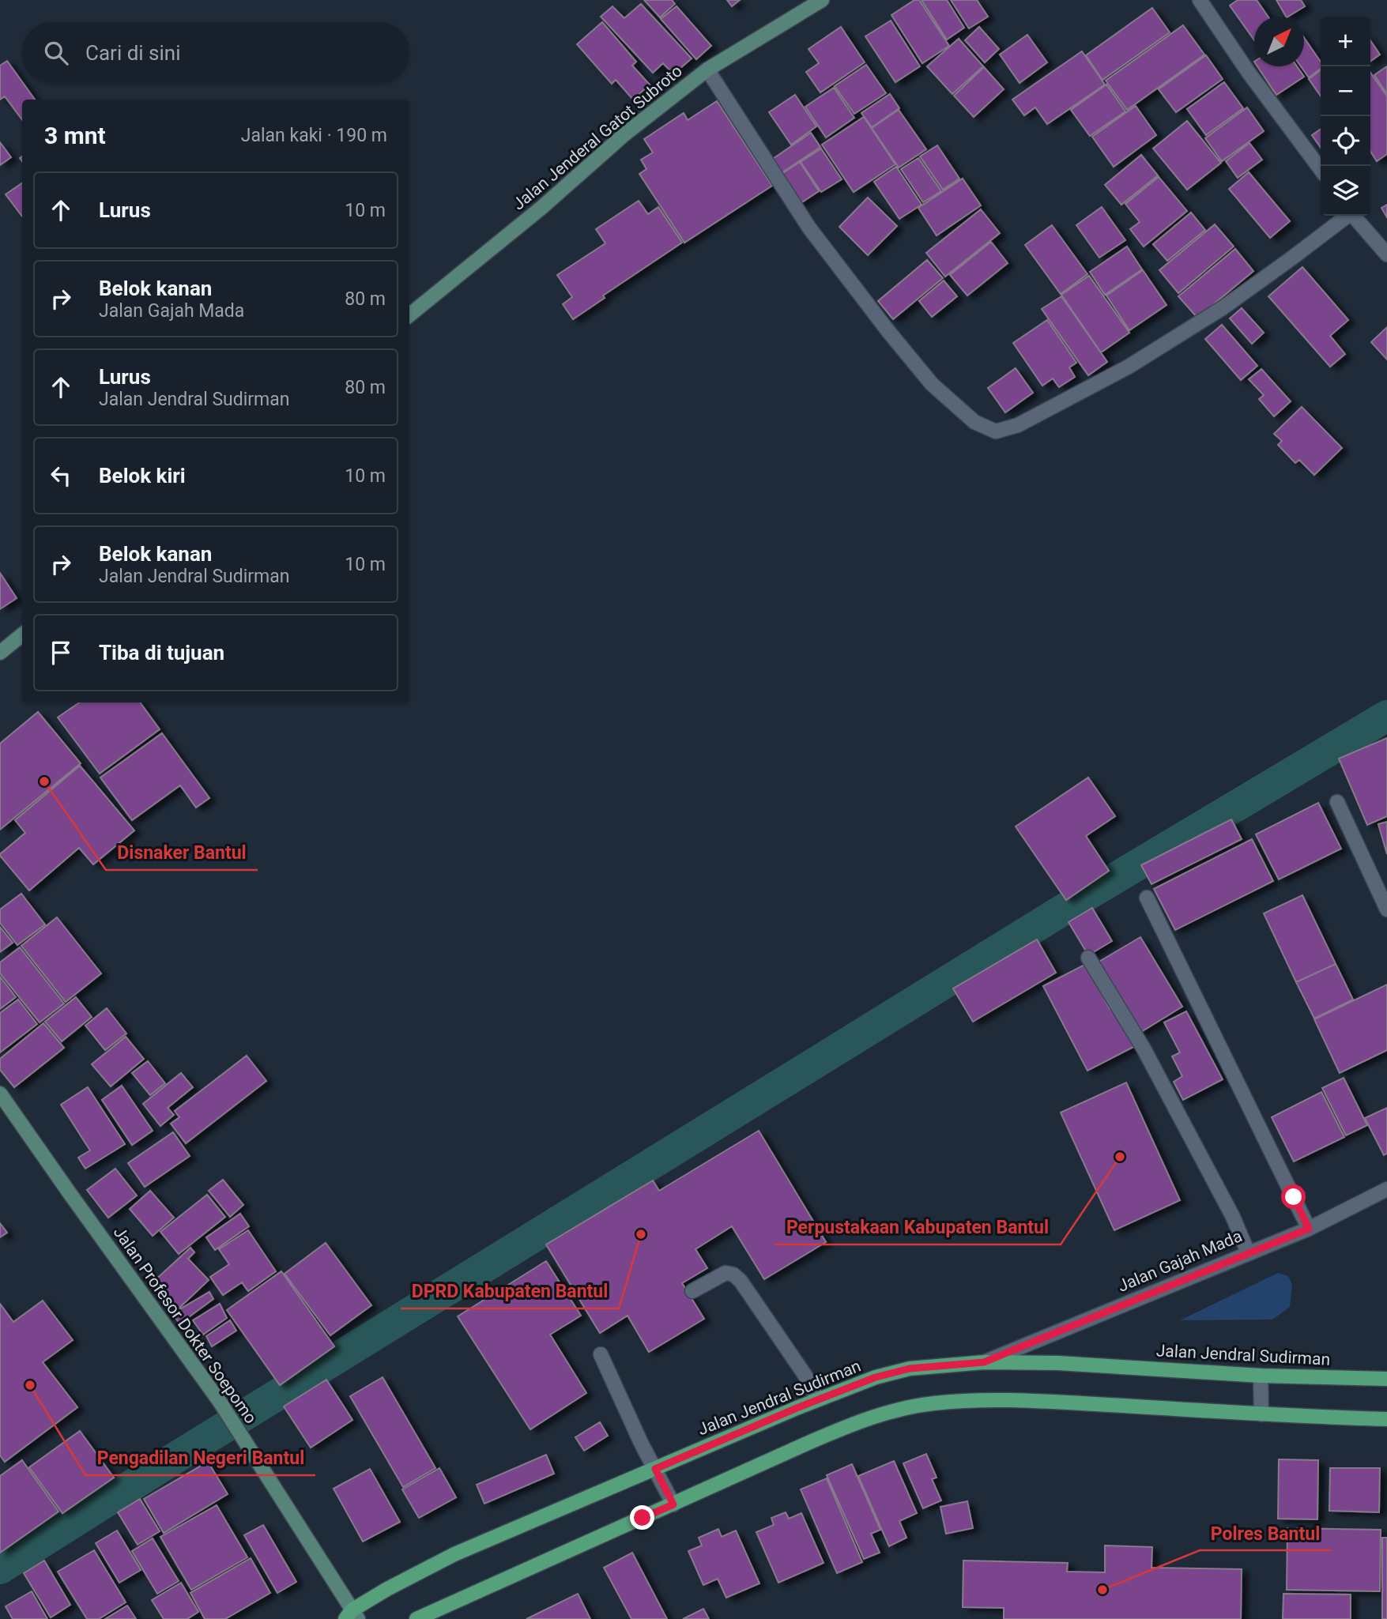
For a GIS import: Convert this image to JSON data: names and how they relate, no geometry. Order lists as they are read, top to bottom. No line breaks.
{"streets":{"main road":["Jalan Jenderal Gatot Subroto","Jalan Profesor Dokter Soepomo","Jalan Jendral Sudirman"],"street":["Jalan Gajah Mada"]},"crossings":[["Jalan Gajah Mada","Jalan Jendral Sudirman"],["Jalan Profesor Dokter Soepomo","Jalan Jendral Sudirman"]],"places":["Disnaker Bantul","Perpustakaan Kabupaten Bantul","DPRD Kabupaten Bantul","Pengadilan Negeri Bantul","Polres Bantul"],"north":"top right","page":{"map_buttons":["+","−"],"search":"Cari di sini","heading":["3 mnt","Jalan kaki · 190 m"],"list":[["Lurus","10 m"],["Belok kanan","Jalan Gajah Mada","80 m"],["Lurus","Jalan Jendral Sudirman","80 m"],["Belok kiri","10 m"],["Belok kanan","Jalan Jendral Sudirman","10 m"],"Tiba di tujuan"]}}
